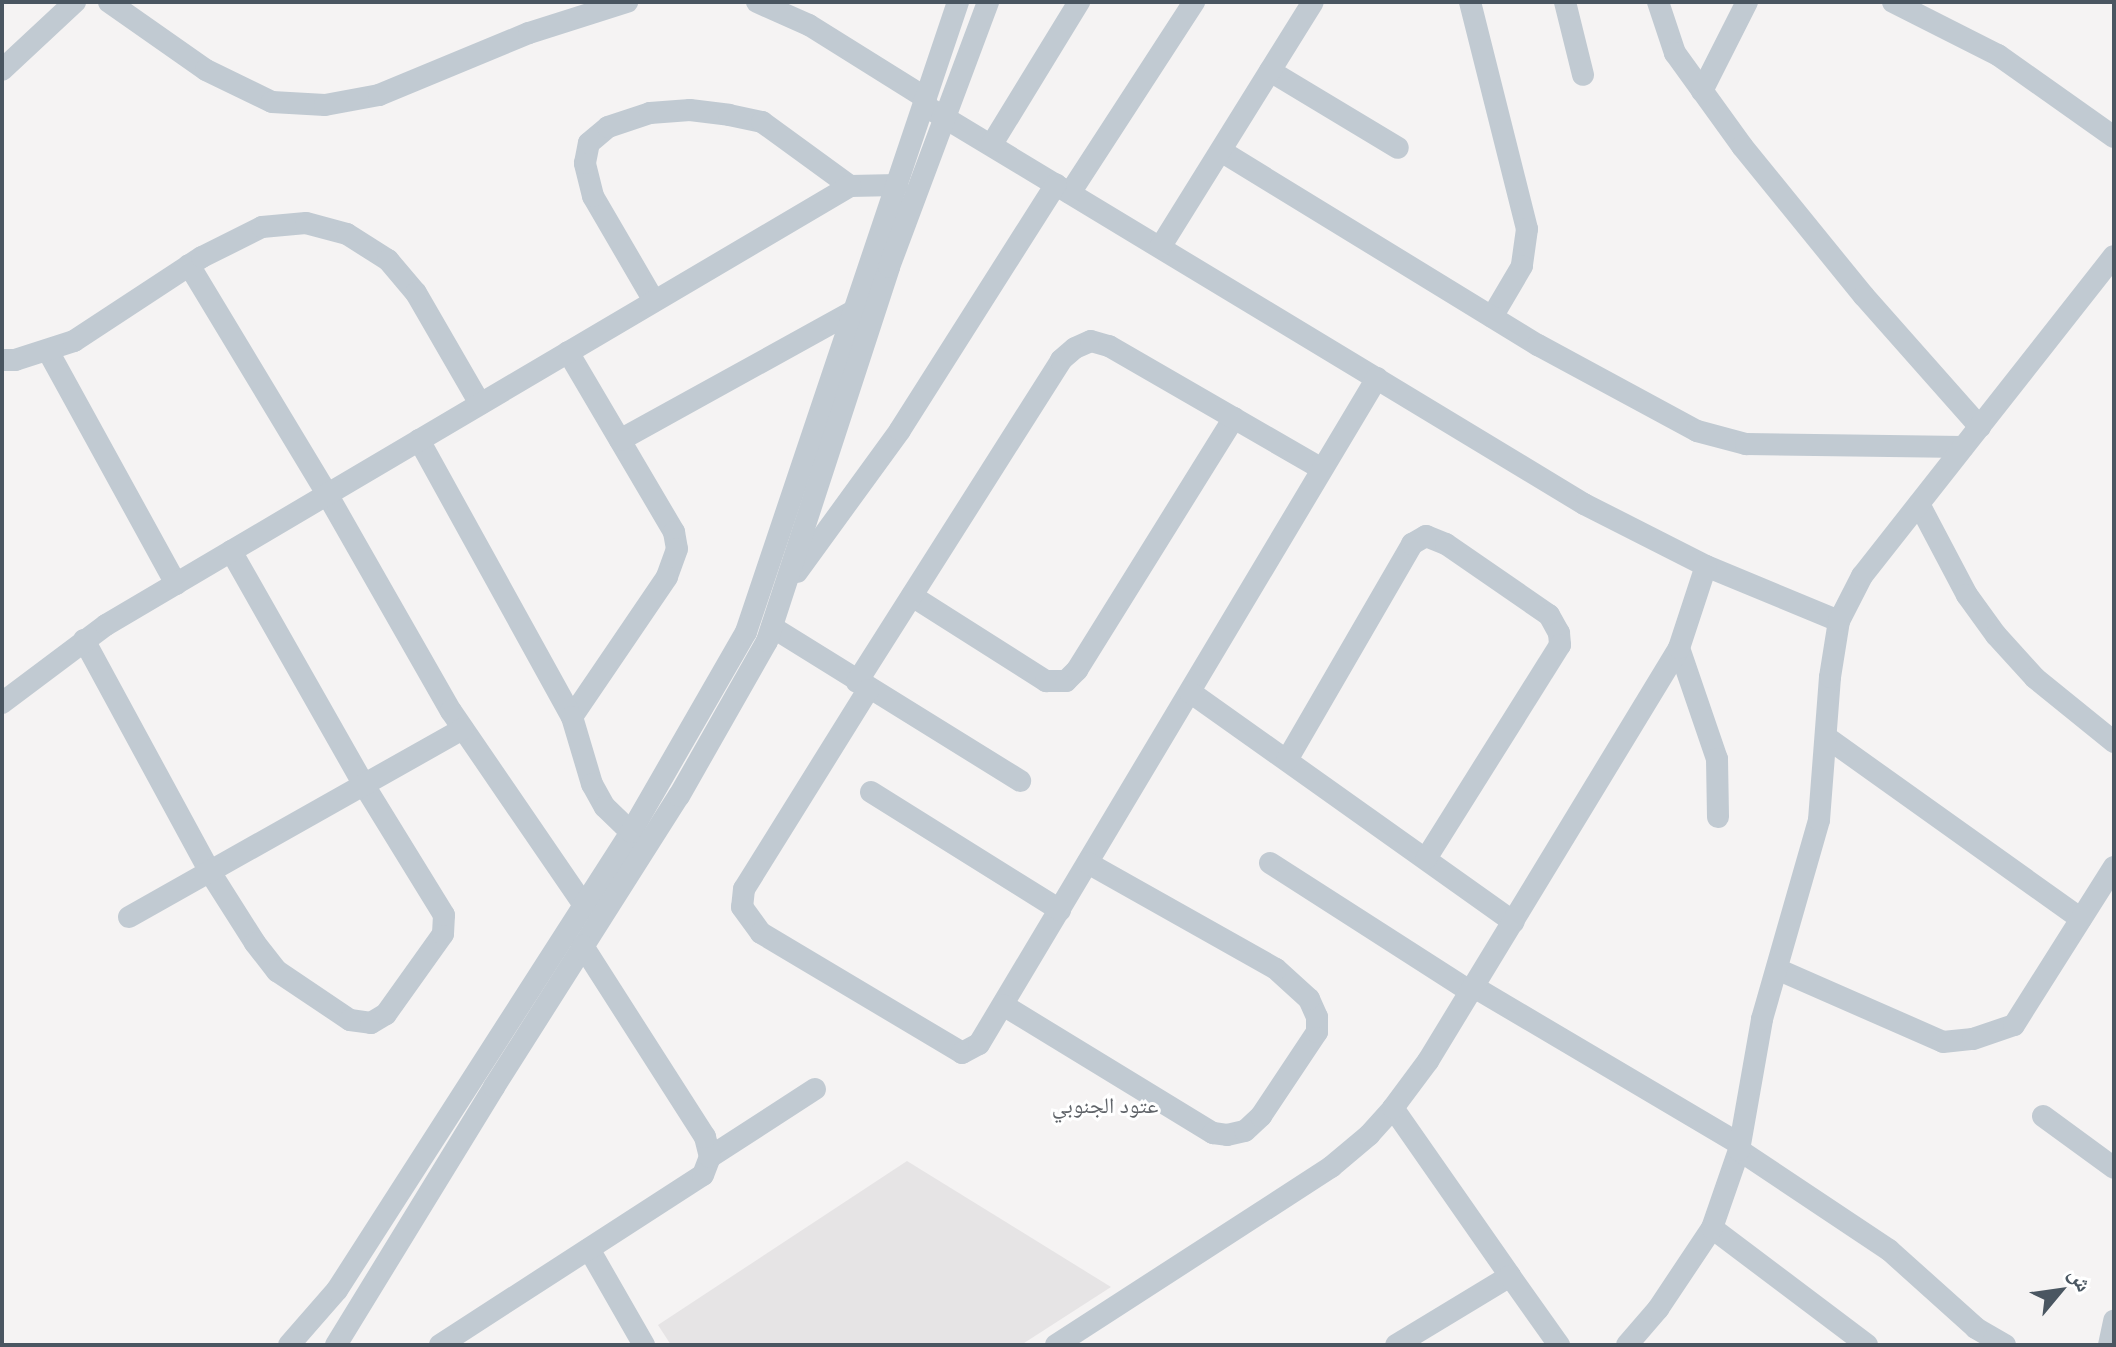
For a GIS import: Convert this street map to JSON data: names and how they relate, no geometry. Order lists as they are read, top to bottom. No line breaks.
{"districts":["عتود الجنوبي"],"north":"top right"}
